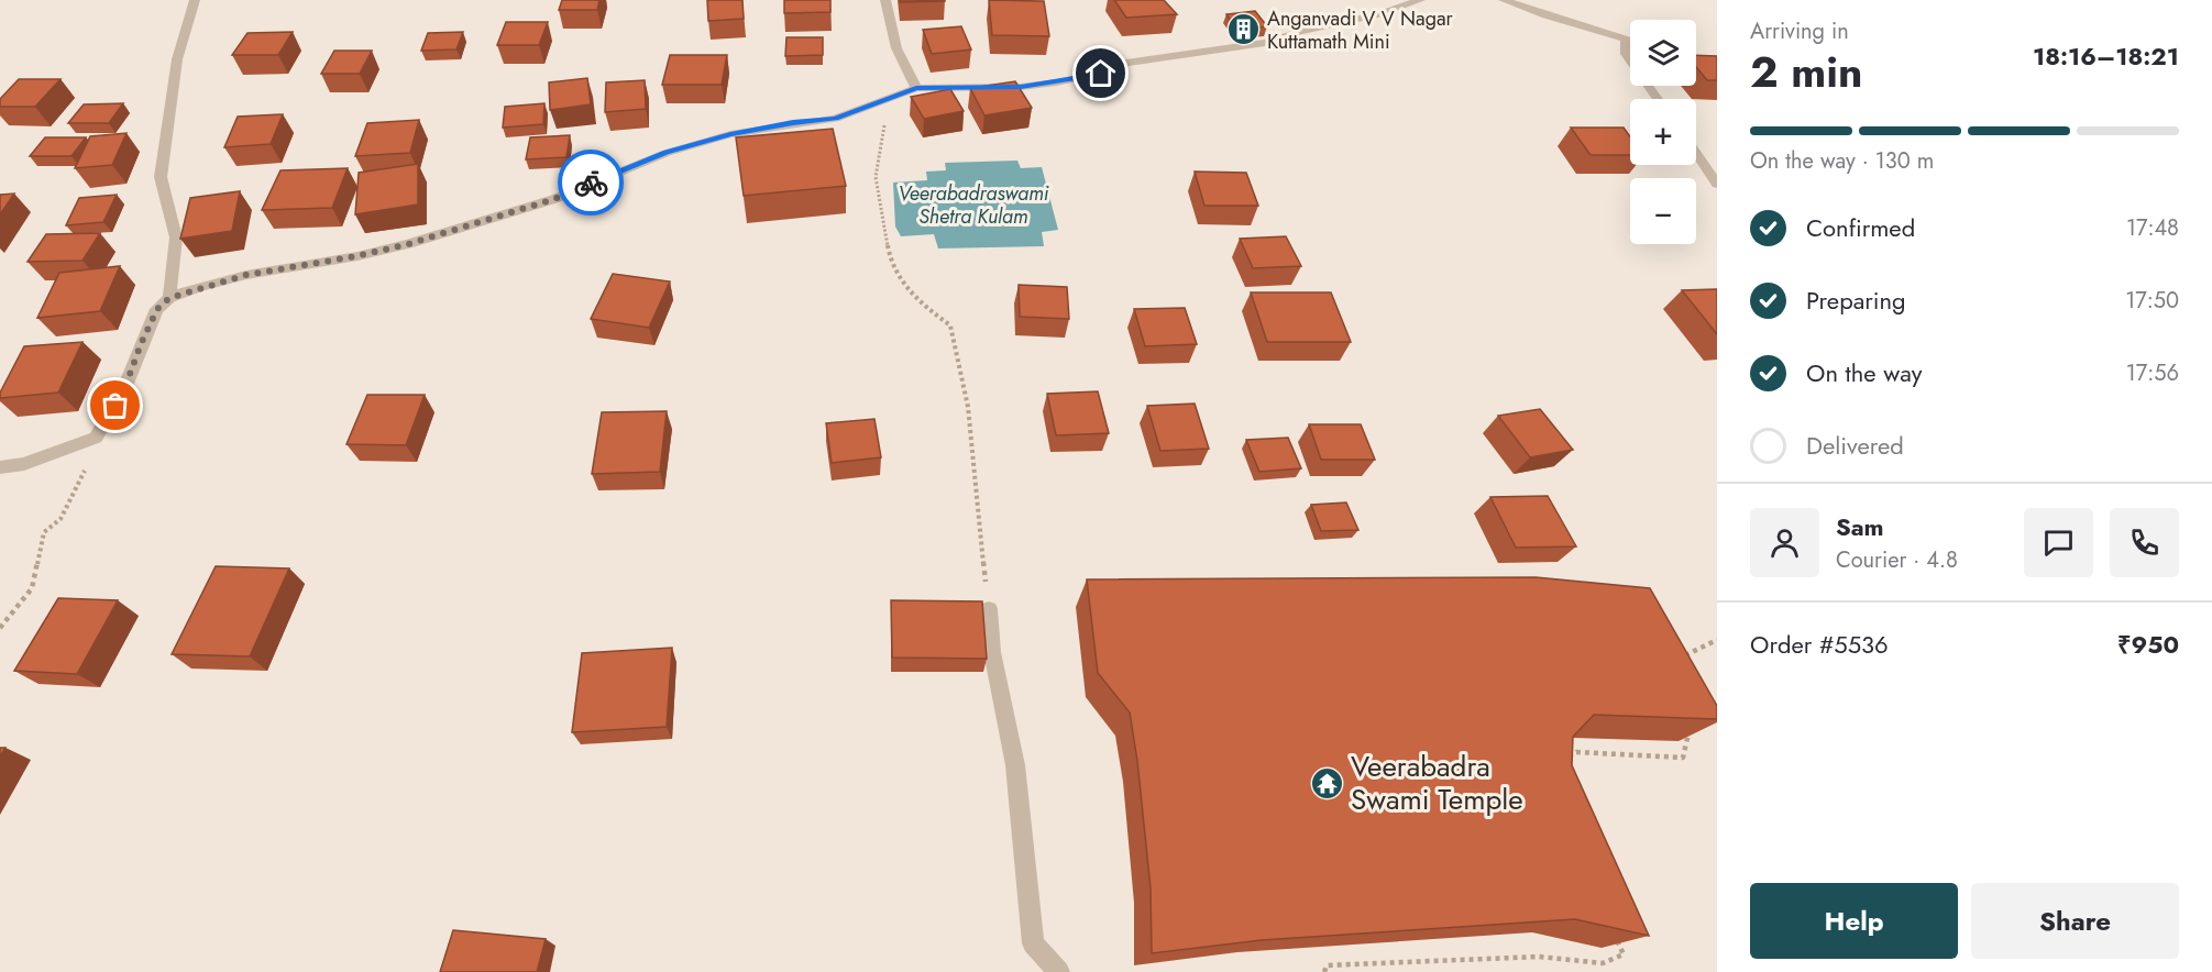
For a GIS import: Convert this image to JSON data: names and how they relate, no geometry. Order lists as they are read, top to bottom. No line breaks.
{"water":["Veerabadraswami Shetra Kulam"],"places":{"building":["Anganvadi V V Nagar Kuttamath Mini"],"temple":["Veerabadra Swami Temple"]},"page":{"heading":["2 min","Arriving in","18:16–18:21"],"panel":["Sam","Courier · 4.8","Order #5536","₹950"],"map_buttons":["+","−"],"bar":"On the way · 130 m","list":[["Confirmed","17:48"],["Preparing","17:50"],["On the way","17:56"],"Delivered"],"buttons":["Help","Share"]}}
